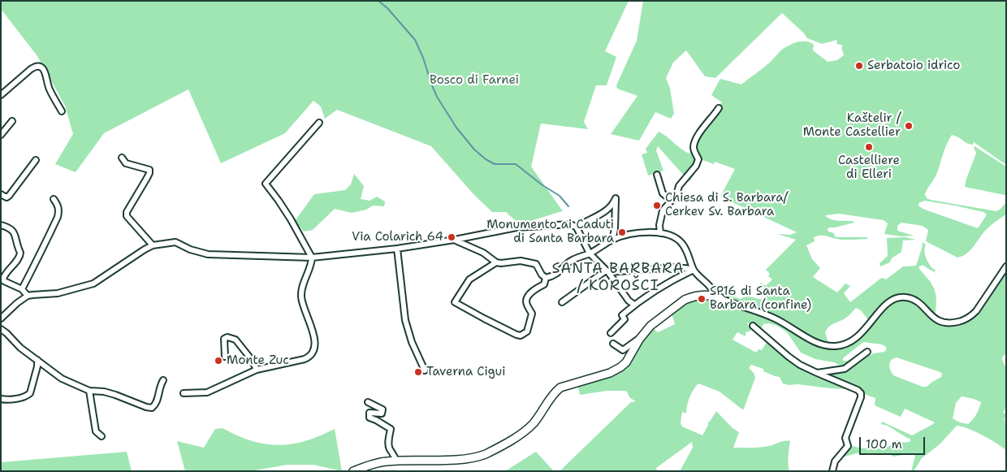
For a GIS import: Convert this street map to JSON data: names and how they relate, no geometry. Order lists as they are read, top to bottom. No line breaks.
{"districts":["SANTA BARBARA / KOROŠCI"],"parks":["Bosco di Farnei"],"places":["Serbatoio idrico","Kaštelir / Monte Castellier","Castelliere di Elleri","Chiesa di S. Barbara/ Cerkev Sv. Barbara","Monumento ai Caduti di Santa Barbara","Via Colarich 64","SP16 di Santa Barbara (confine)","Monte Zuc","Taverna Cigui"],"scale_bar":"100 m"}
